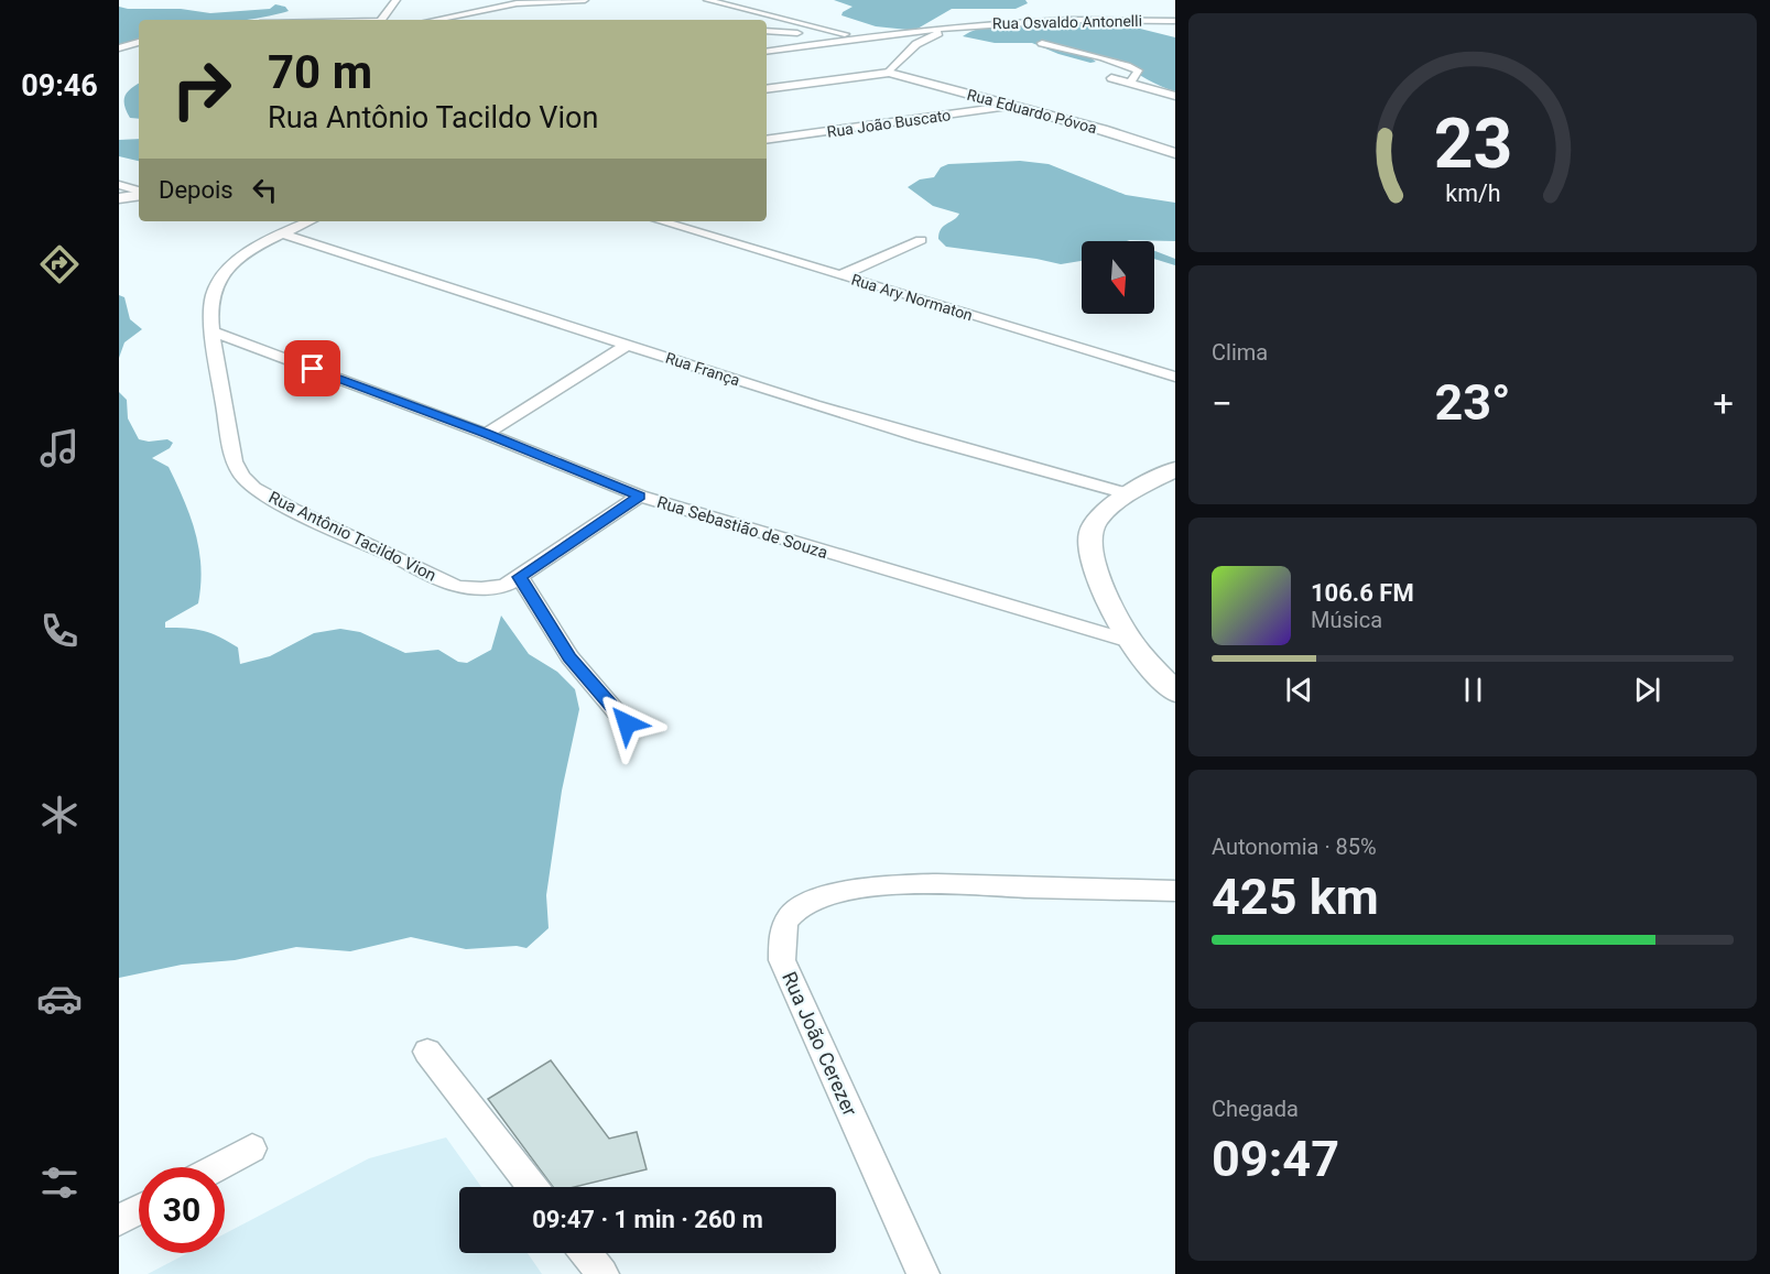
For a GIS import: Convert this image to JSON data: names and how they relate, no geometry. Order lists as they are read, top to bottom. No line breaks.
{"streets":{"street":["Rua Osvaldo Antonelli","Rua Eduardo Póvoa","Rua João Buscato","Rua Ary Normaton","Rua França","Rua Sebastião de Souza","Rua Antônio Tacildo Vion","Rua João Cerezer"]},"crossings":[["Rua Eduardo Póvoa","Rua João Buscato"],["Rua França","Rua Antônio Tacildo Vion"],["Rua Sebastião de Souza","Rua Antônio Tacildo Vion"]],"north":"bottom","page":{"tabs":"09:46","turn":["70 m","Rua Antônio Tacildo Vion"],"then":"Depois","tile":["Clima",["Autonomia · 85%","425 km"],["Chegada","09:47"]],"heat":["−","23°","+"],"song":["106.6 FM","Música"],"limit":"30","trip":"09:47 · 1 min · 260 m","gauge":["23","km/h"]}}
